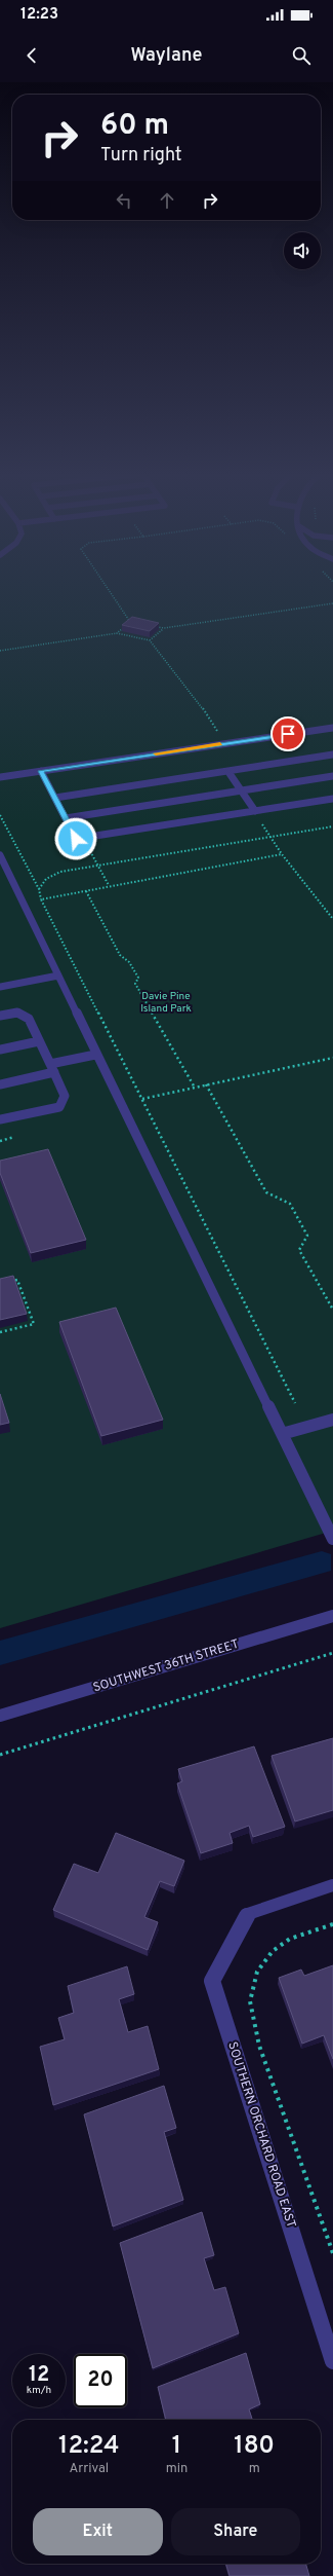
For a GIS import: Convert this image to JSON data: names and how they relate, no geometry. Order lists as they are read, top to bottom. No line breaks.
{"streets":{"street":["SOUTHWEST 36TH STREET","SOUTHERN ORCHARD ROAD EAST"]},"parks":["Davie Pine Island Park"],"page":{"status":"12:23","header":"Waylane","turn":["60 m","Turn right"],"speed":"12 km/h","limit":"20","eta":["12:24","Arrival","1","min","180","m"],"buttons":["Exit","Share"]}}
